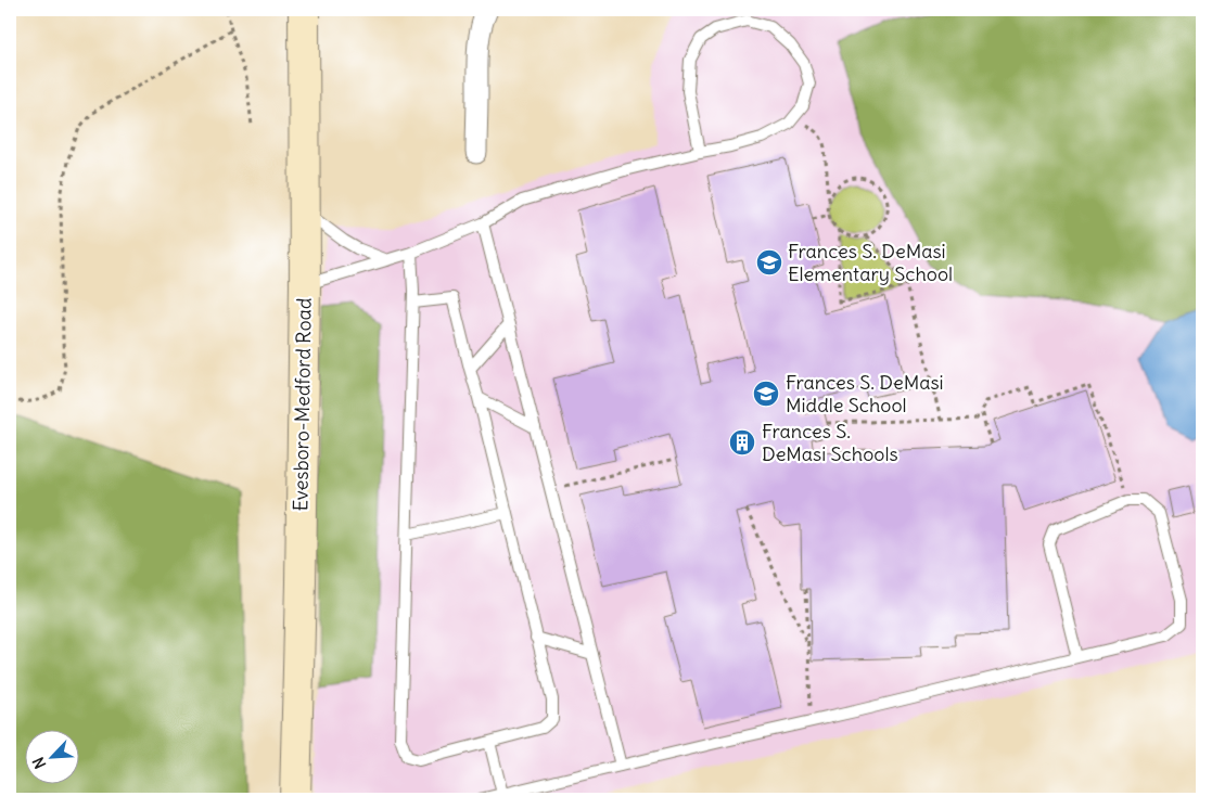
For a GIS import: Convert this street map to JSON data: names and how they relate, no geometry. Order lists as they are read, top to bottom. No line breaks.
{"streets":{"street":["Evesboro-Medford Road"]},"places":{"school or university":["Frances S. DeMasi Elementary School","Frances S. DeMasi Middle School"],"building":["Frances S. DeMasi Schools"]},"north":"bottom left"}
